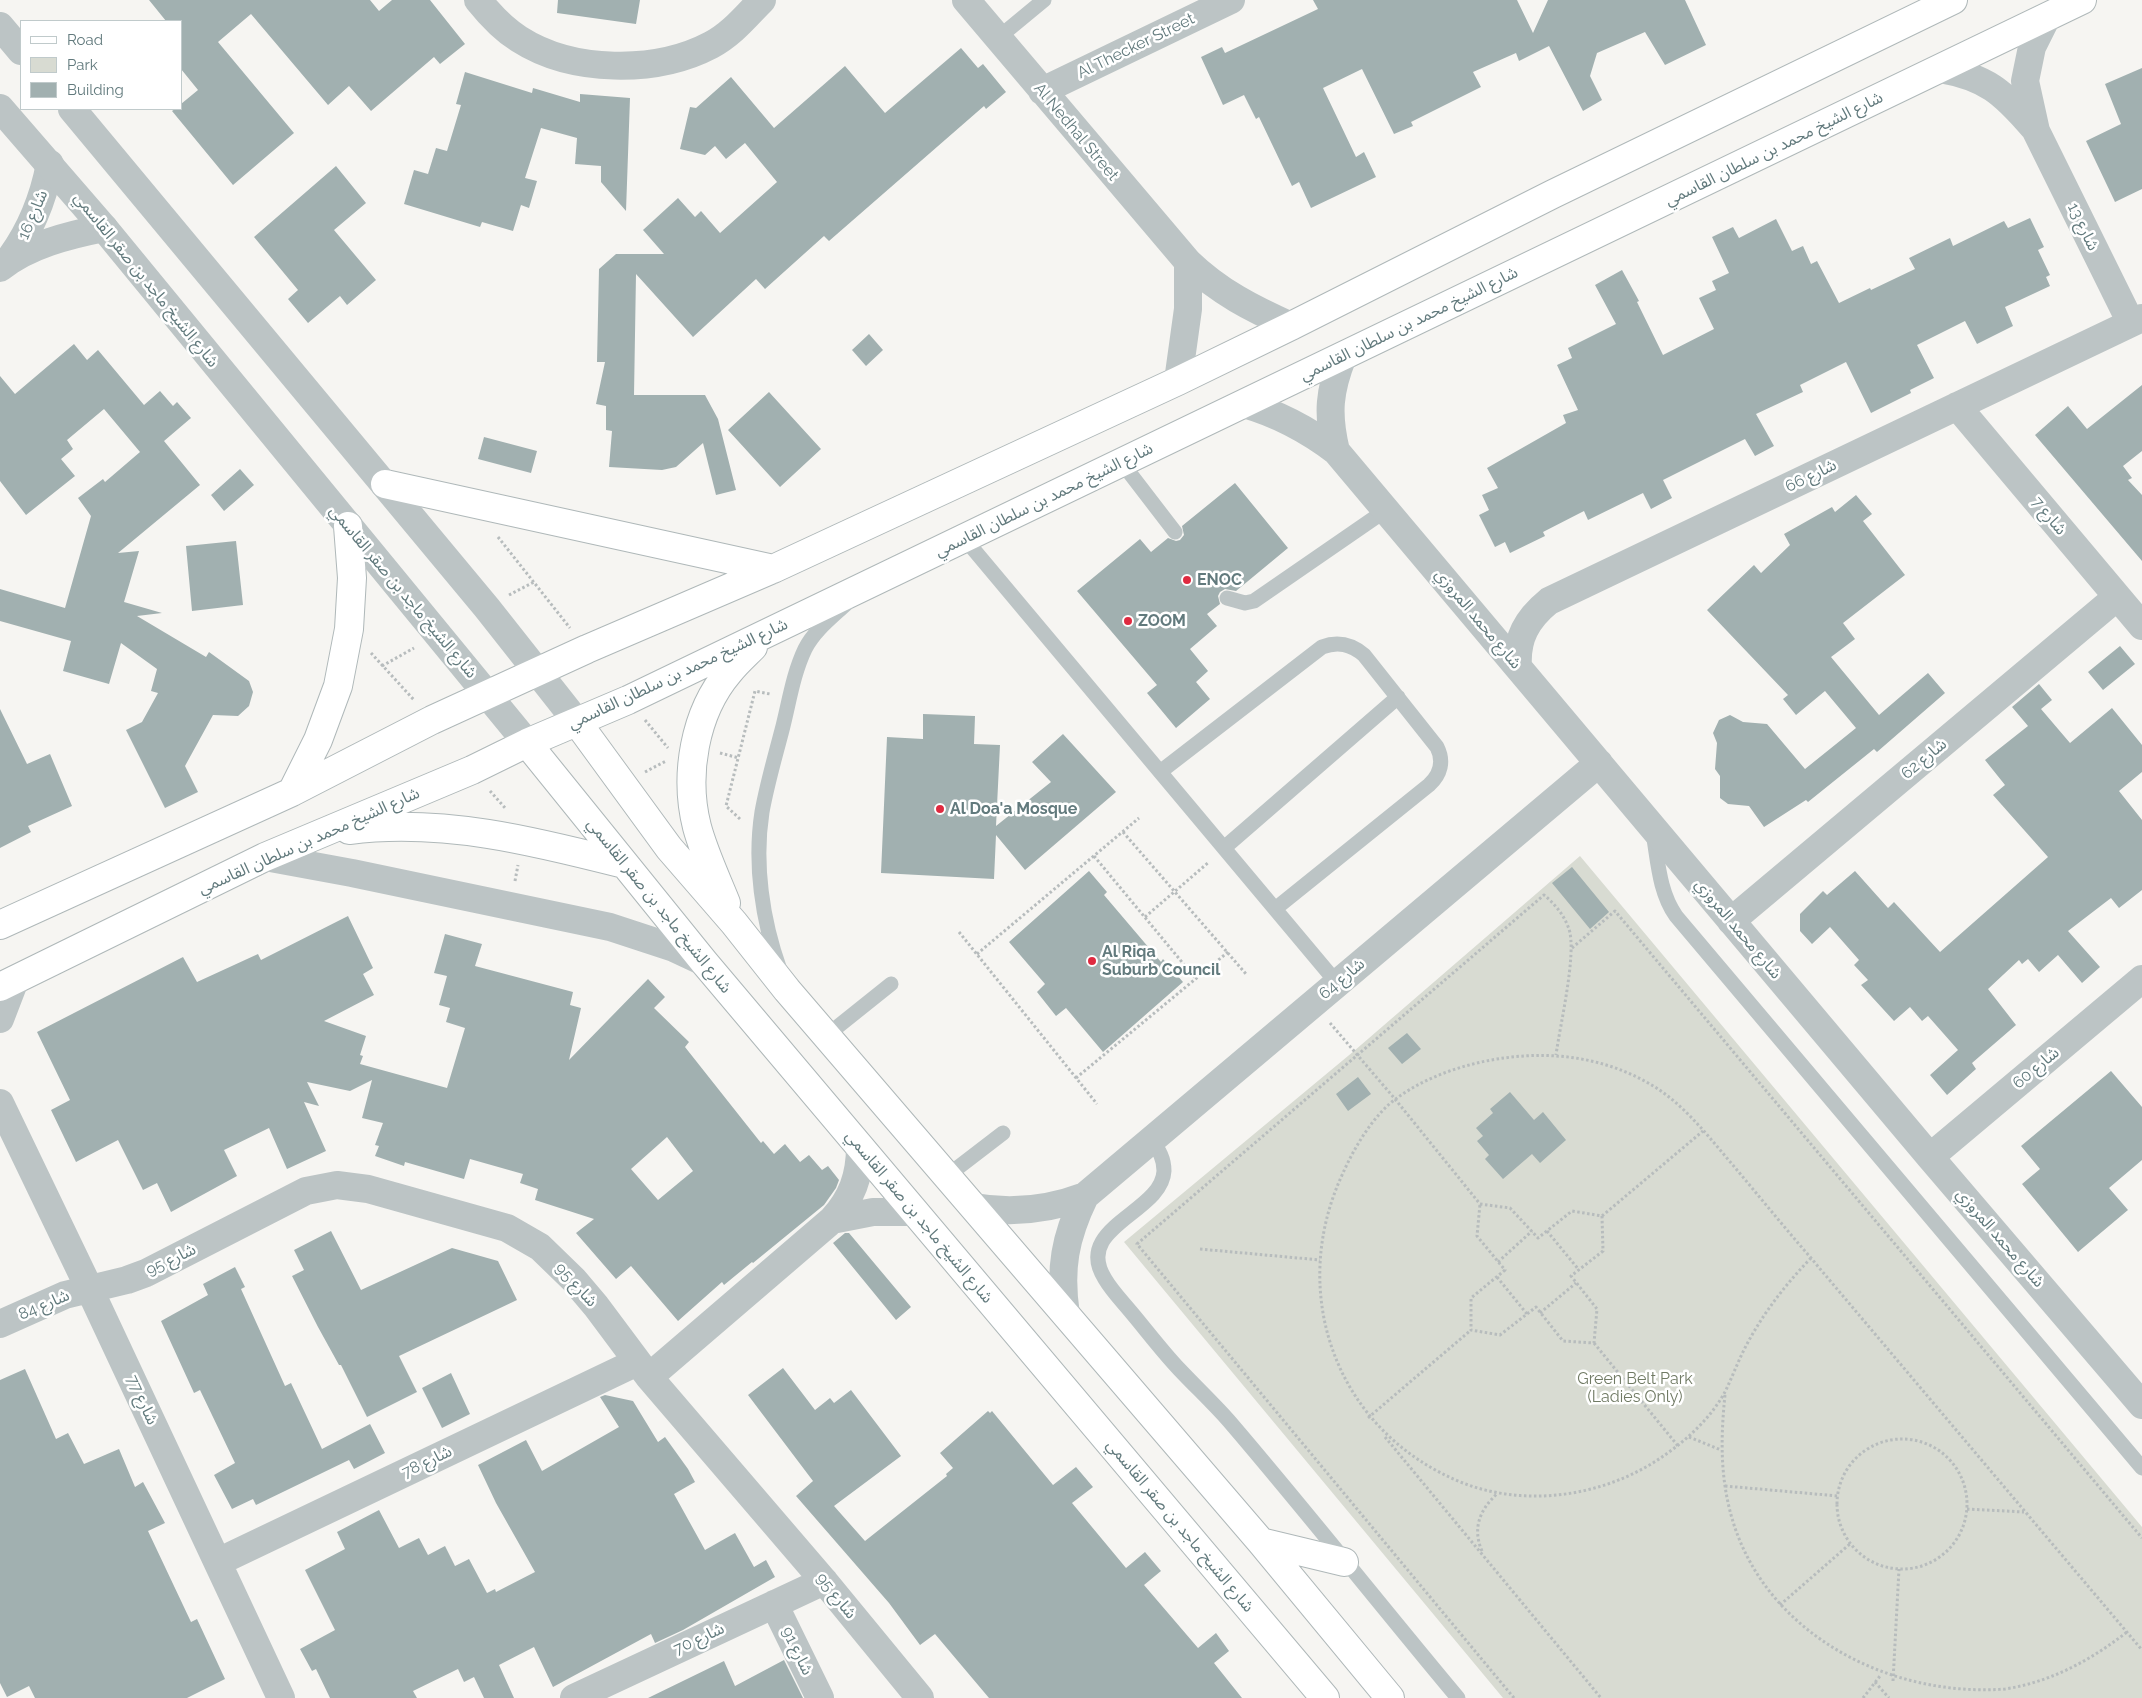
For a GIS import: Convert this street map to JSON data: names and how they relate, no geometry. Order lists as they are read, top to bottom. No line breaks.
{"streets":{"main road":["شارع الشيخ محمد بن سلطان القاسمي","شارع الشيخ ماجد بن صقر القاسمي"],"street":["Al Thecker Street","Al Nedhal Street","شارع 16","شارع 13","شارع 66","شارع 7","شارع محمد المروزي","شارع 62","شارع 64","شارع 60","شارع 95","شارع 84","شارع 77","شارع 78","شارع 70","شارع 91"]},"crossings":[["Al Thecker Street","Al Nedhal Street"],["شارع الشيخ محمد بن سلطان القاسمي","شارع 13"],["شارع الشيخ محمد بن سلطان القاسمي","شارع الشيخ ماجد بن صقر القاسمي"],["شارع الشيخ محمد بن سلطان القاسمي","شارع محمد المروزي"],["شارع 16","شارع الشيخ ماجد بن صقر القاسمي"],["شارع 13","شارع 66"],["شارع الشيخ ماجد بن صقر القاسمي","شارع 78"],["شارع 66","شارع 7"],["شارع 66","شارع محمد المروزي"],["شارع 7","شارع 62"],["شارع محمد المروزي","شارع 62"],["شارع محمد المروزي","شارع 64"],["شارع محمد المروزي","شارع 60"],["شارع 95","شارع 84"],["شارع 95","شارع 77"],["شارع 95","شارع 78"],["شارع 95","شارع 70"],["شارع 84","شارع 77"],["شارع 77","شارع 78"],["شارع 70","شارع 91"]],"parks":["Green Belt Park (Ladies Only)"],"places":["ENOC","ZOOM","Al Doa'a Mosque","Al Riqa Suburb Council"],"legend":["Road","Park","Building"]}
